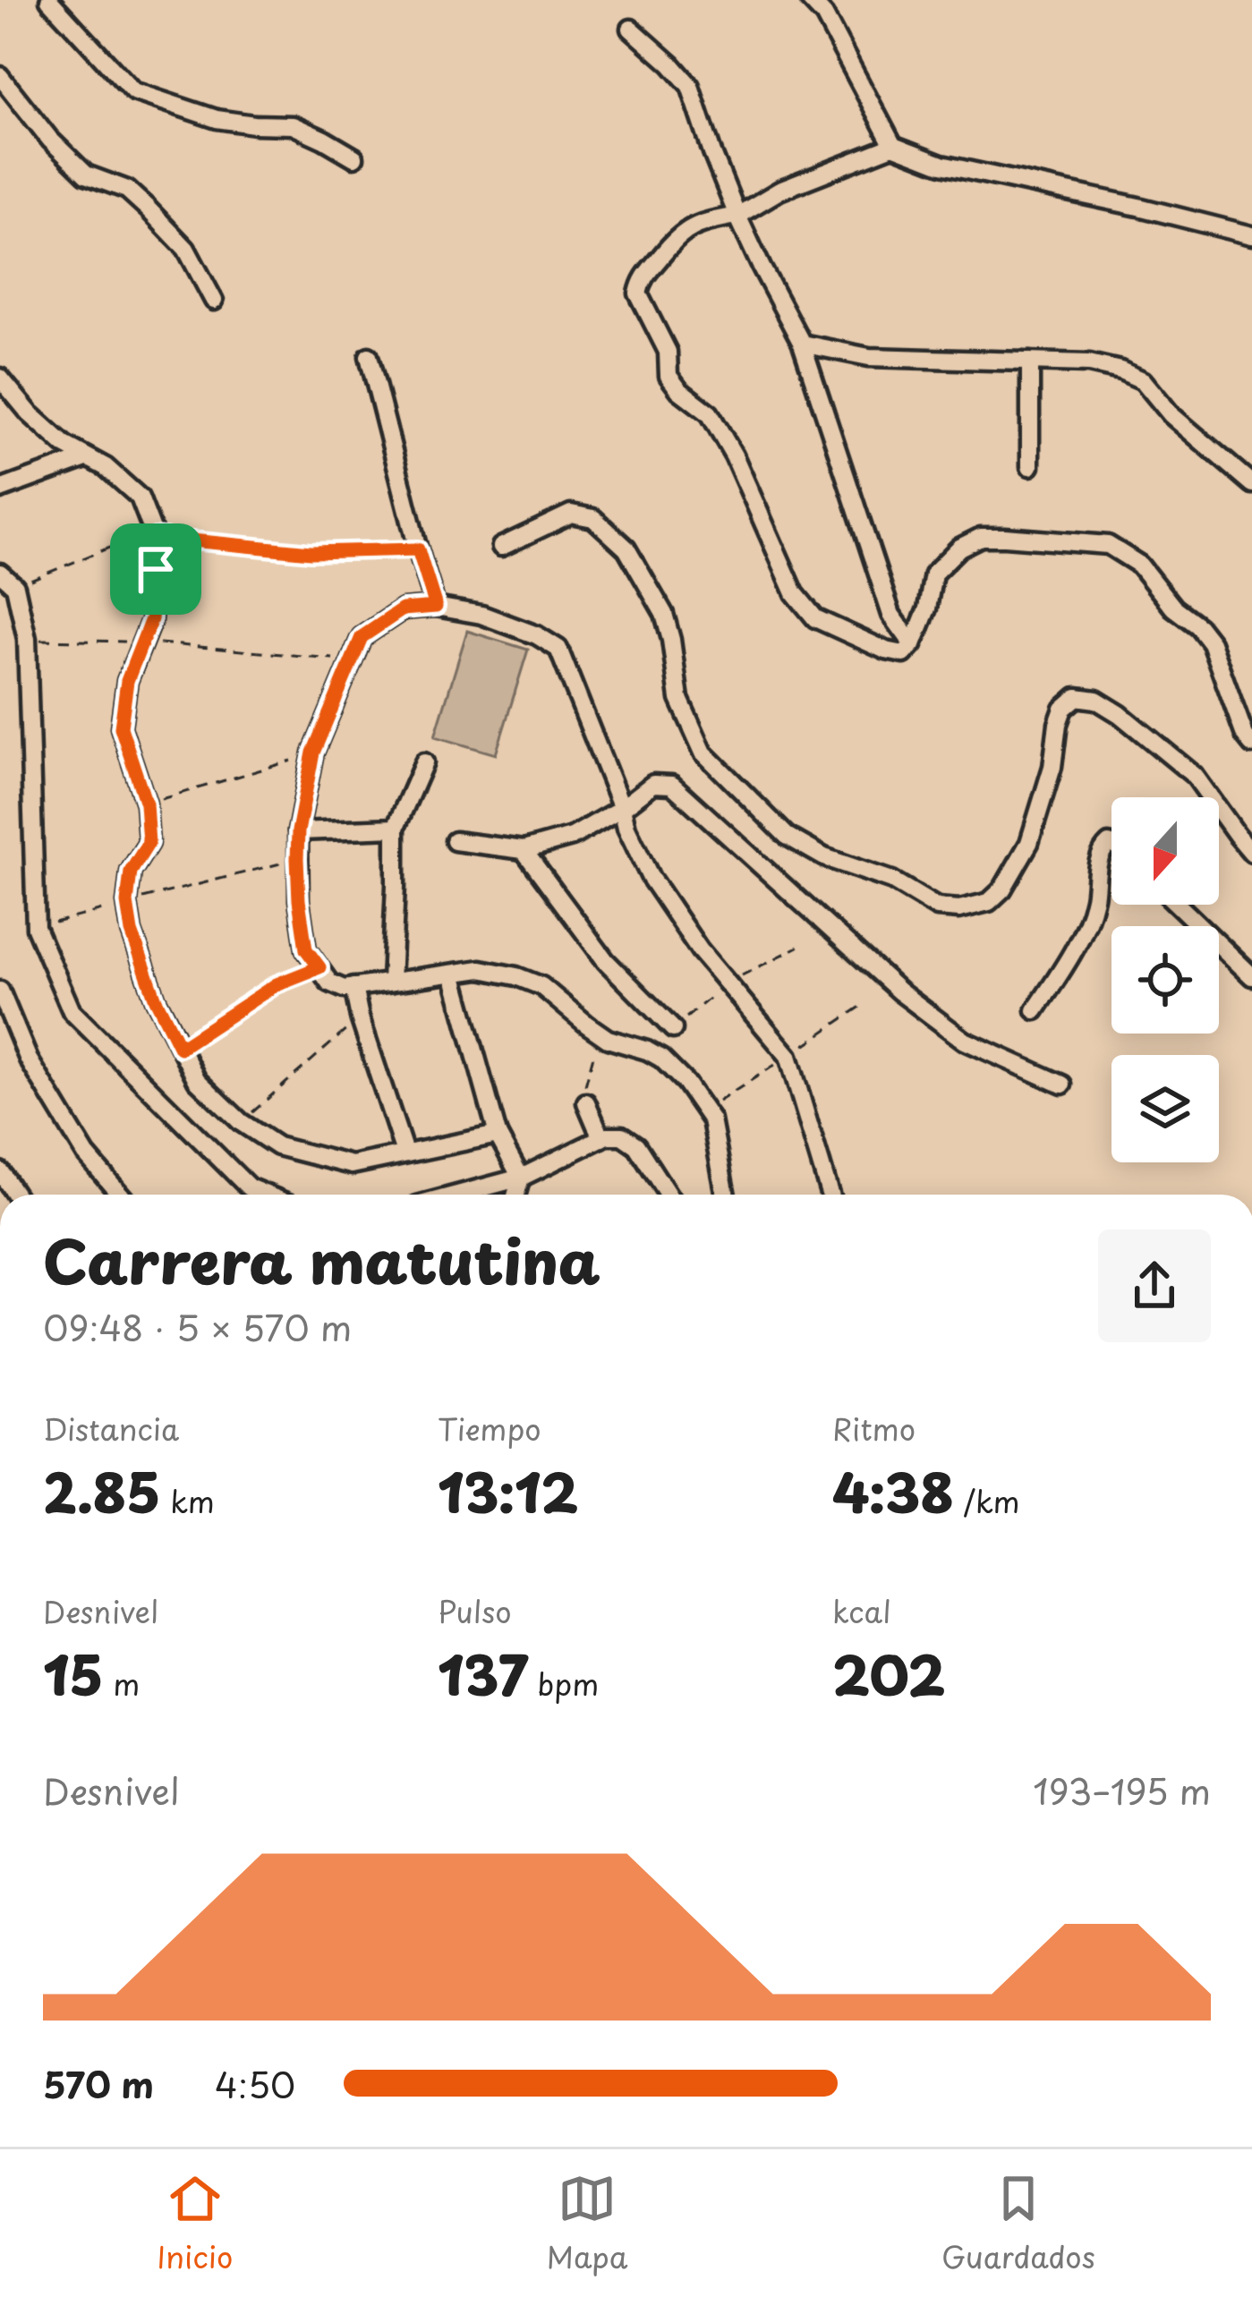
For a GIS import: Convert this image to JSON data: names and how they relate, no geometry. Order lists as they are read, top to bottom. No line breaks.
{"north":"bottom","page":{"heading":["Carrera matutina","09:48 · 5 × 570 m"],"stats":[["Distancia","2.85 km"],["Tiempo","13:12"],["Ritmo","4:38 /km"],["Desnivel","15 m"],["Pulso","137 bpm"],["kcal","202"]],"chart":["Desnivel","193–195 m"],"list":[{"name":"570 m","note":"4:50"}],"tabs":["Inicio","Mapa","Guardados"]}}
